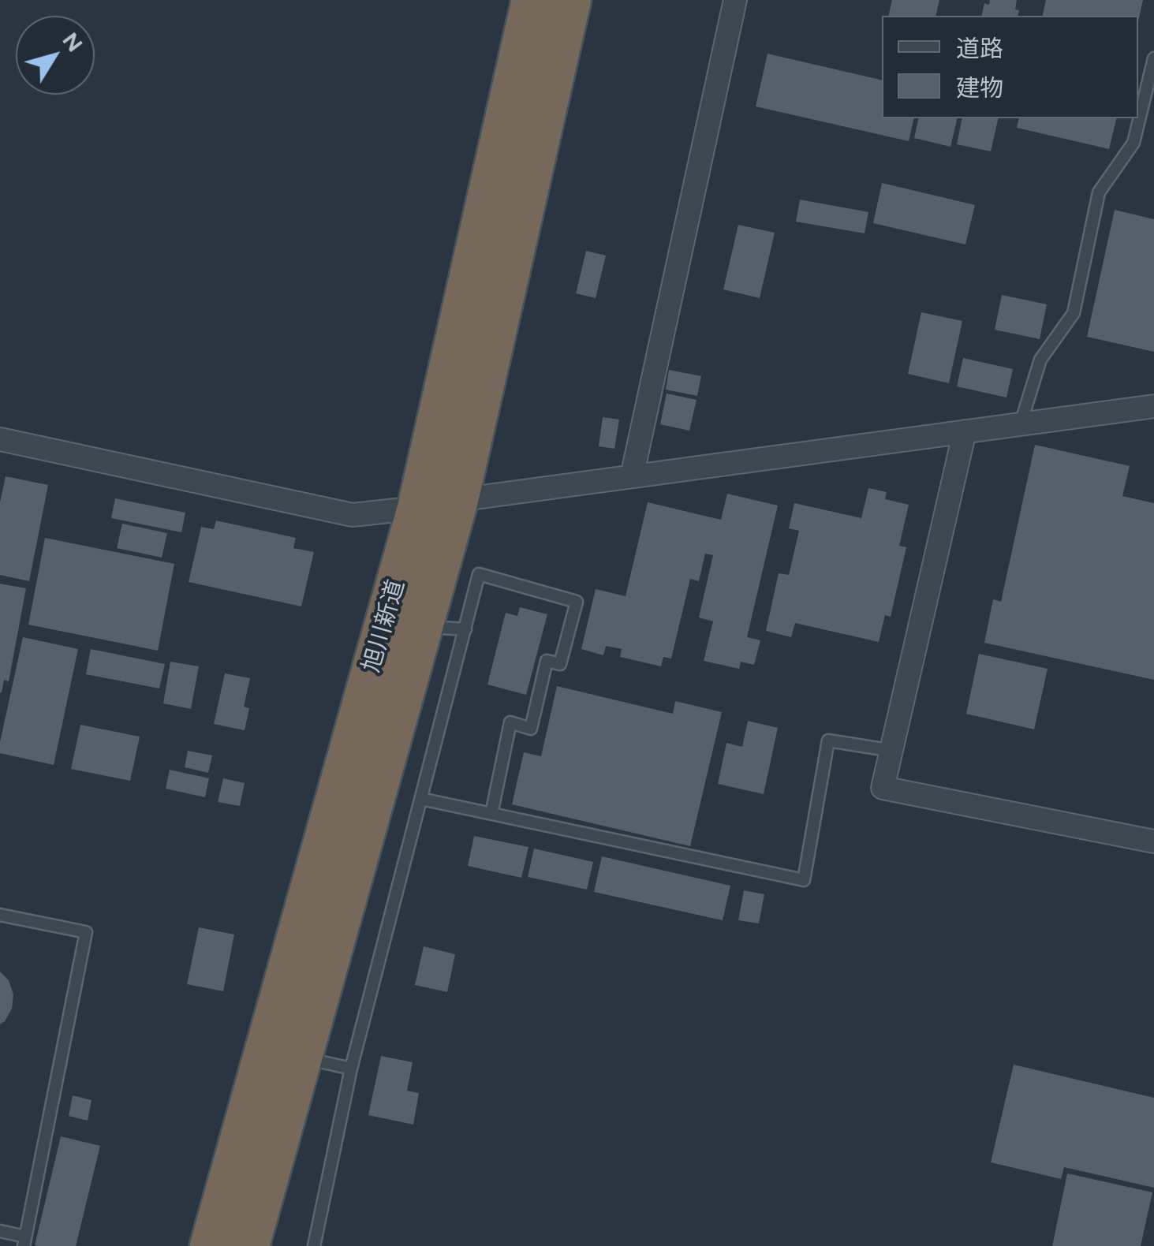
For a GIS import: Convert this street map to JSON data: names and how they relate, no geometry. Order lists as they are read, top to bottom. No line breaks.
{"streets":{"highway":["旭川新道"]},"legend":["道路","建物"],"north":"top right"}
